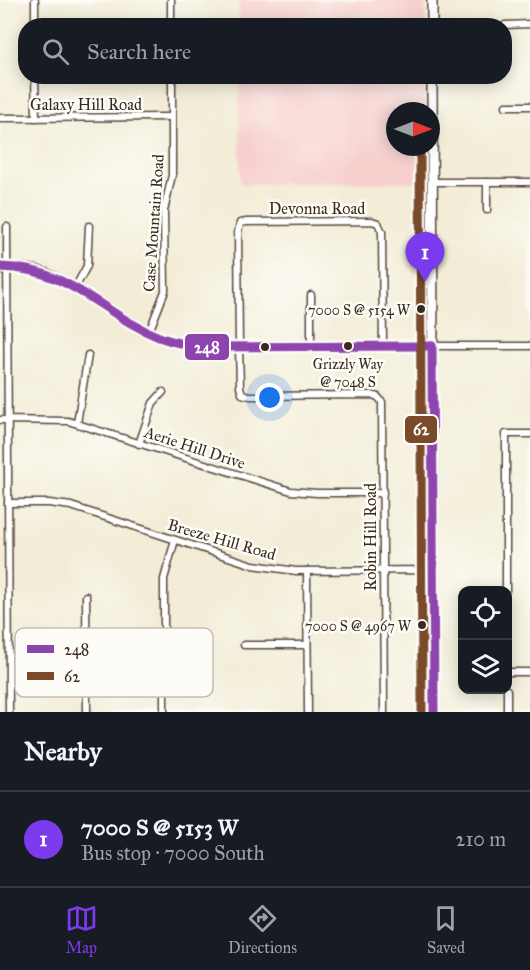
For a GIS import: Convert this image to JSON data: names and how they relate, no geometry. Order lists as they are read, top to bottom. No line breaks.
{"streets":{"street":["Galaxy Hill Road","Devonna Road","Case Mountain Road","Aerie Hill Drive","Robin Hill Road","Breeze Hill Road"]},"crossings":[["Galaxy Hill Road","Case Mountain Road"],["Devonna Road","Robin Hill Road"],["Aerie Hill Drive","Robin Hill Road"],["Robin Hill Road","Breeze Hill Road"]],"places":["7000 S @ 5154 W","Grizzly Way @ 7048 S","7000 S @ 4967 W"],"lines":["transit line 62","transit line 248"],"legend":["248","62"],"north":"right","page":{"search":"Search here","pins":"1","heading":"Nearby","list":[{"mark":"1","name":"7000 S @ 5153 W","note":"Bus stop · 7000 South","value":"210 m"}],"nav":["Map","Directions","Saved"]}}
